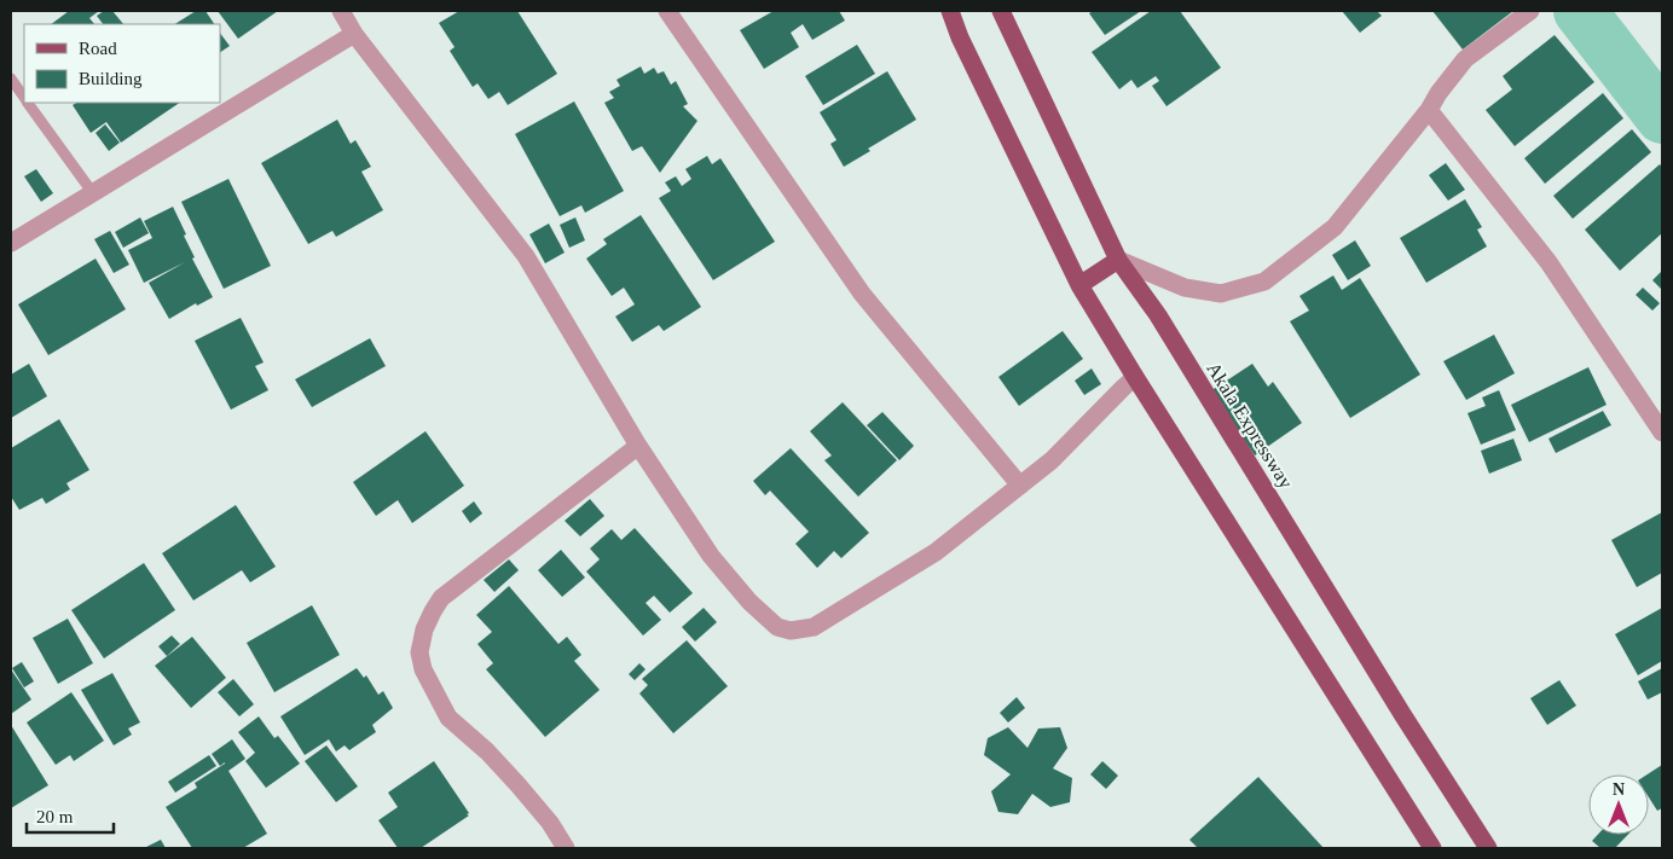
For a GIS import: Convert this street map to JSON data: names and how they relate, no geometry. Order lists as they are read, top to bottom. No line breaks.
{"streets":{"main road":["Akala Expressway"]},"legend":["Road","Building"],"scale_bar":"20 m","north":"top"}
